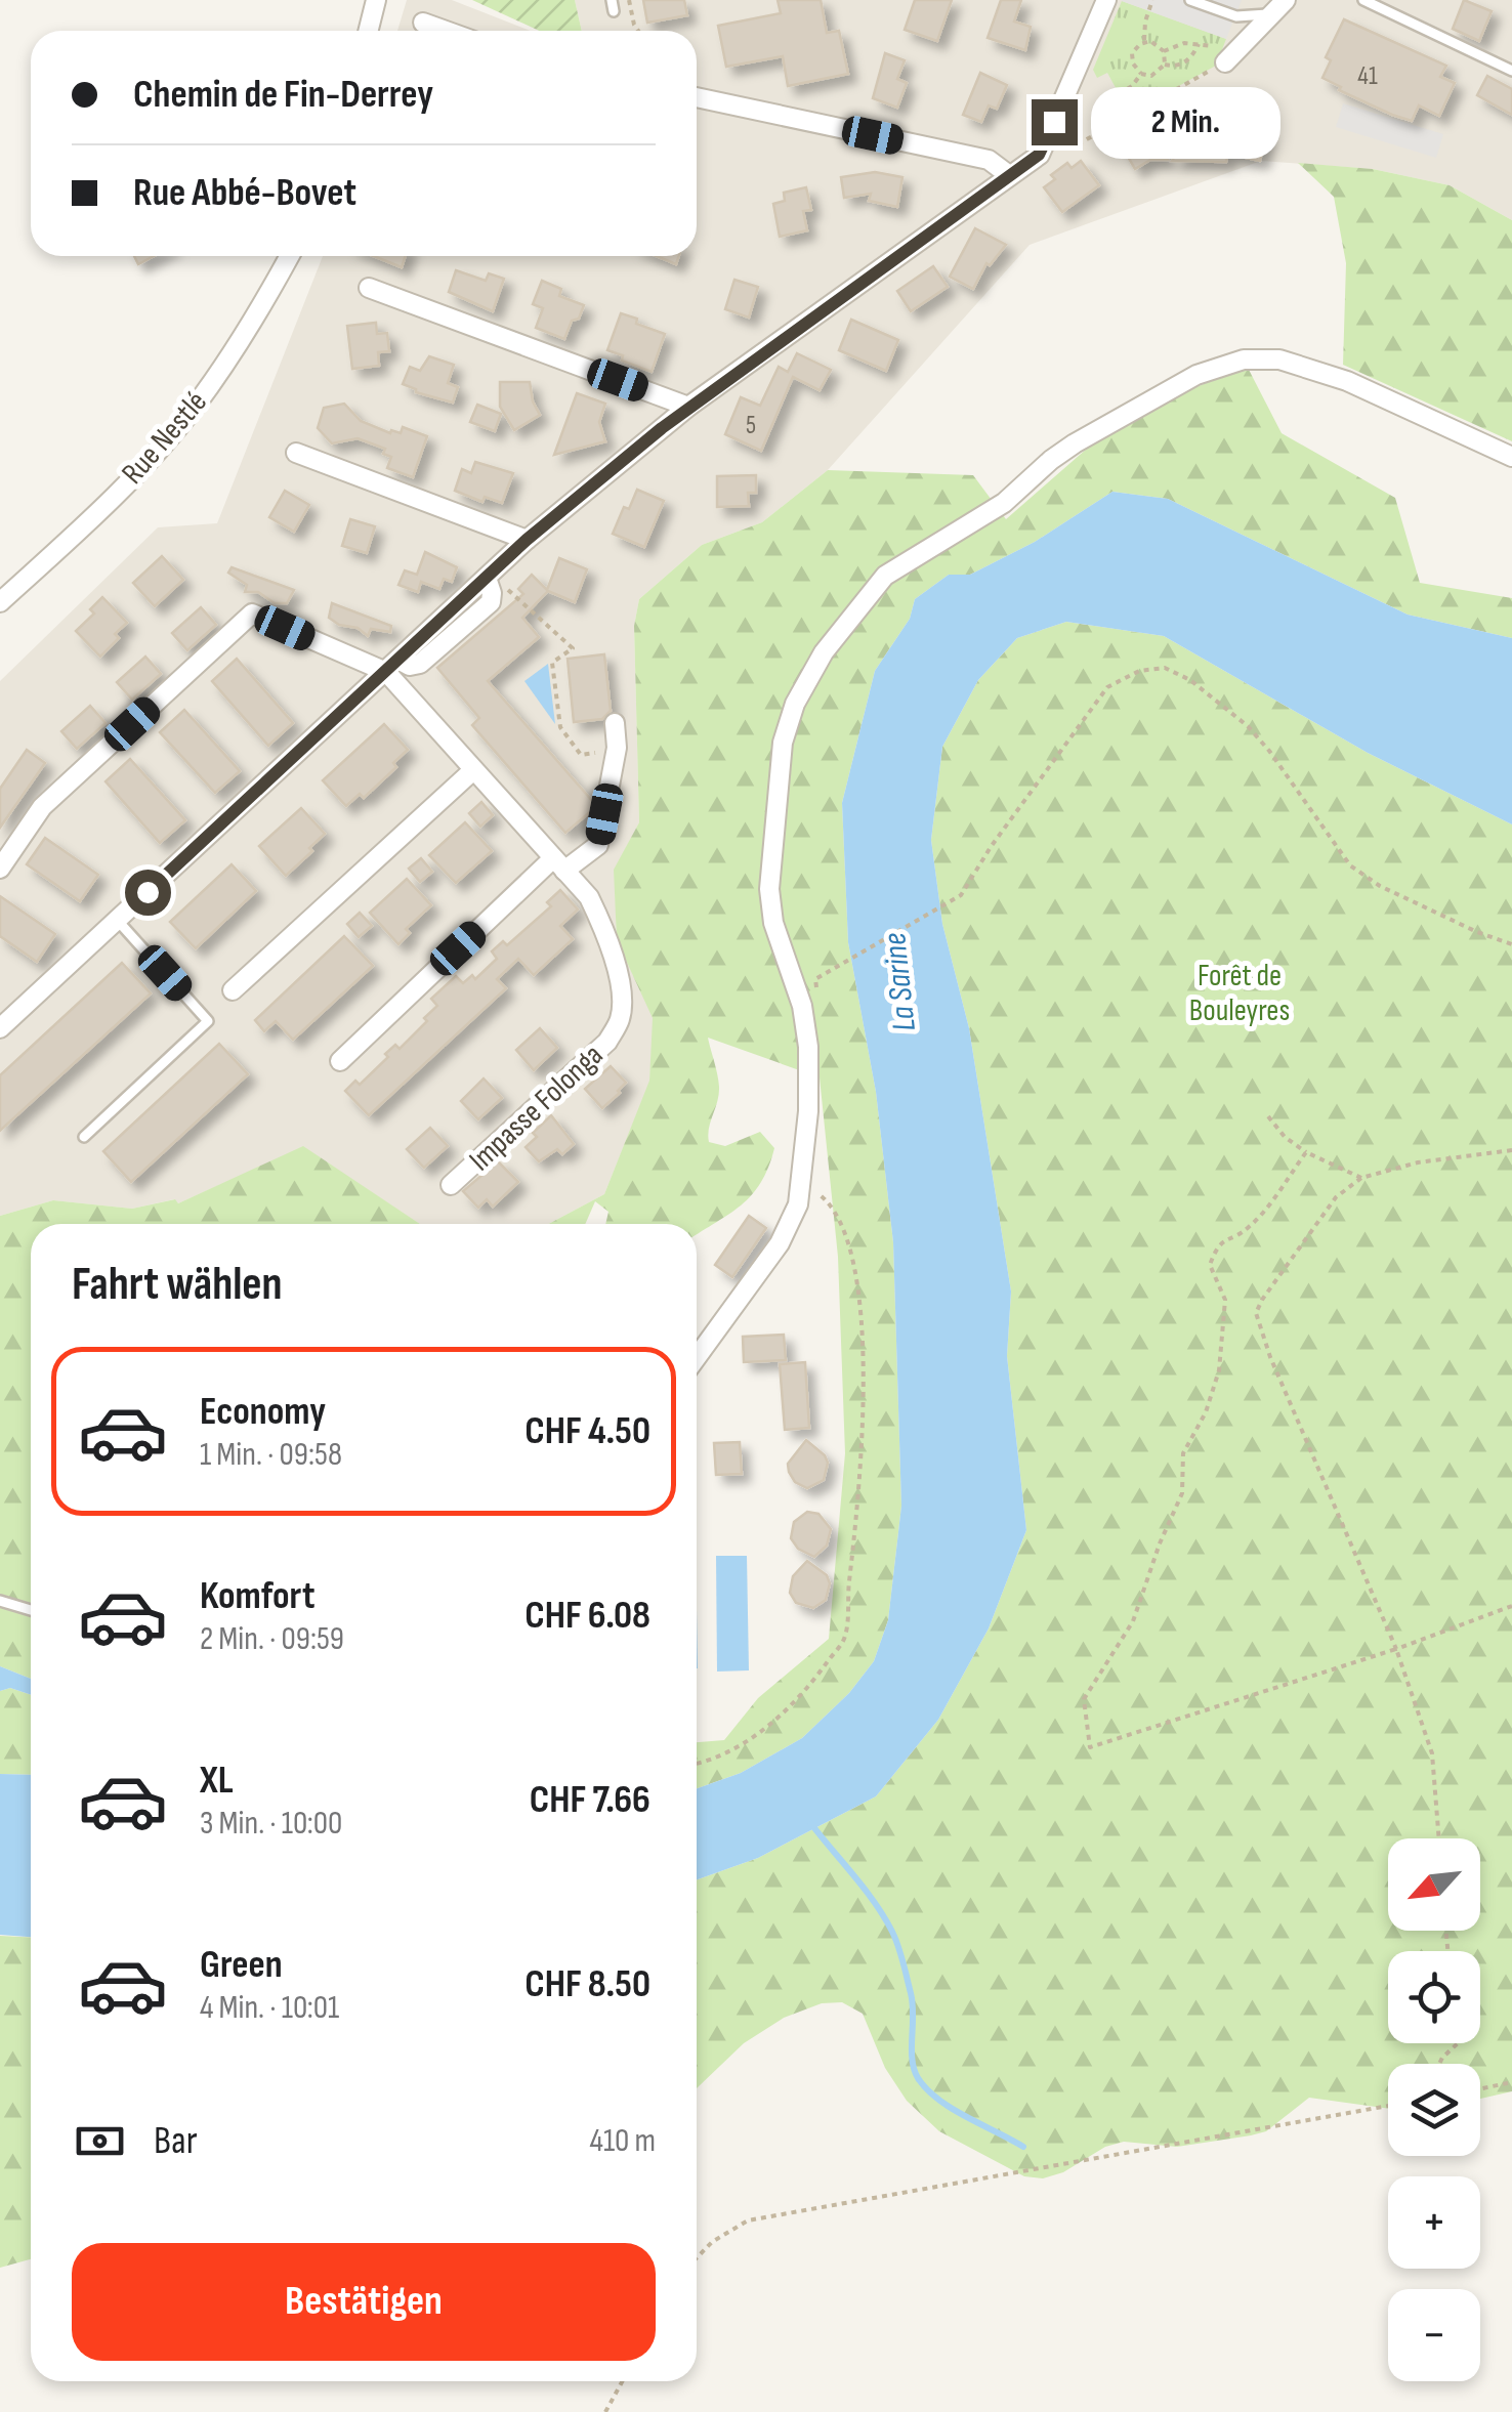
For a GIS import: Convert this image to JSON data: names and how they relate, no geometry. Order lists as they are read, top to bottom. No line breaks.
{"streets":{"street":["Rue Nestlé","Impasse Folonga"]},"water":["La Sarine"],"parks":["Forêt de Bouleyres"],"house_numbers":["41","5"],"north":"bottom left","page":{"banner":["Chemin de Fin-Derrey","Rue Abbé-Bovet"],"bubble":"2 Min.","heading":"Fahrt wählen","list":[{"name":"Economy","note":"1 Min. · 09:58","value":"CHF 4.50"},{"name":"Komfort","note":"2 Min. · 09:59","value":"CHF 6.08"},{"name":"XL","note":"3 Min. · 10:00","value":"CHF 7.66"},{"name":"Green","note":"4 Min. · 10:01","value":"CHF 8.50"}],"map_buttons":["+","−"],"pay":["Bar","410 m"],"buttons":"Bestätigen"}}
